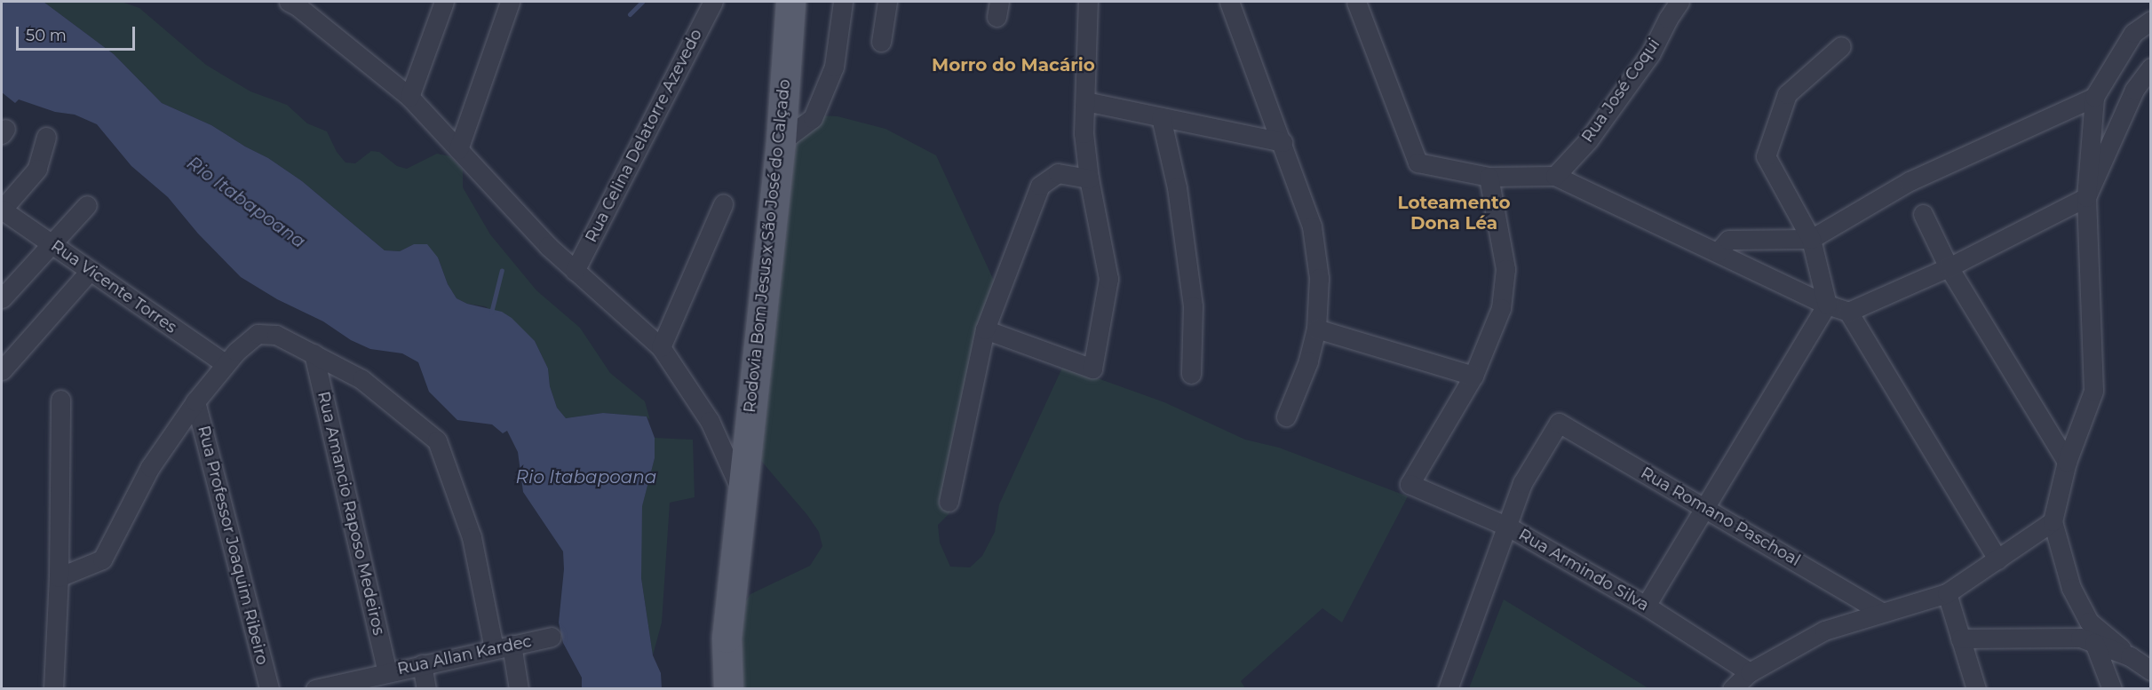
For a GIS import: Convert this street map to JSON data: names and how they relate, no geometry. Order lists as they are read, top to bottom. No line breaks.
{"streets":{"main road":["Rodovia Bom Jesus x São José do Calçado"],"street":["Rua José Coqui","Rua Celina Delatorre Azevedo","Rua Vicente Torres","Rua Amancio Raposo Medeiros","Rua Romano Paschoal","Rua Professor Joaquim Ribeiro","Rua Armindo Silva","Rua Allan Kardec"]},"crossings":[["Rua Amancio Raposo Medeiros","Rua Allan Kardec"],["Rua Romano Paschoal","Rua Armindo Silva"]],"districts":["Morro do Macário","Loteamento Dona Léa"],"water":["Rio Itabapoana"],"scale_bar":"50 m"}
